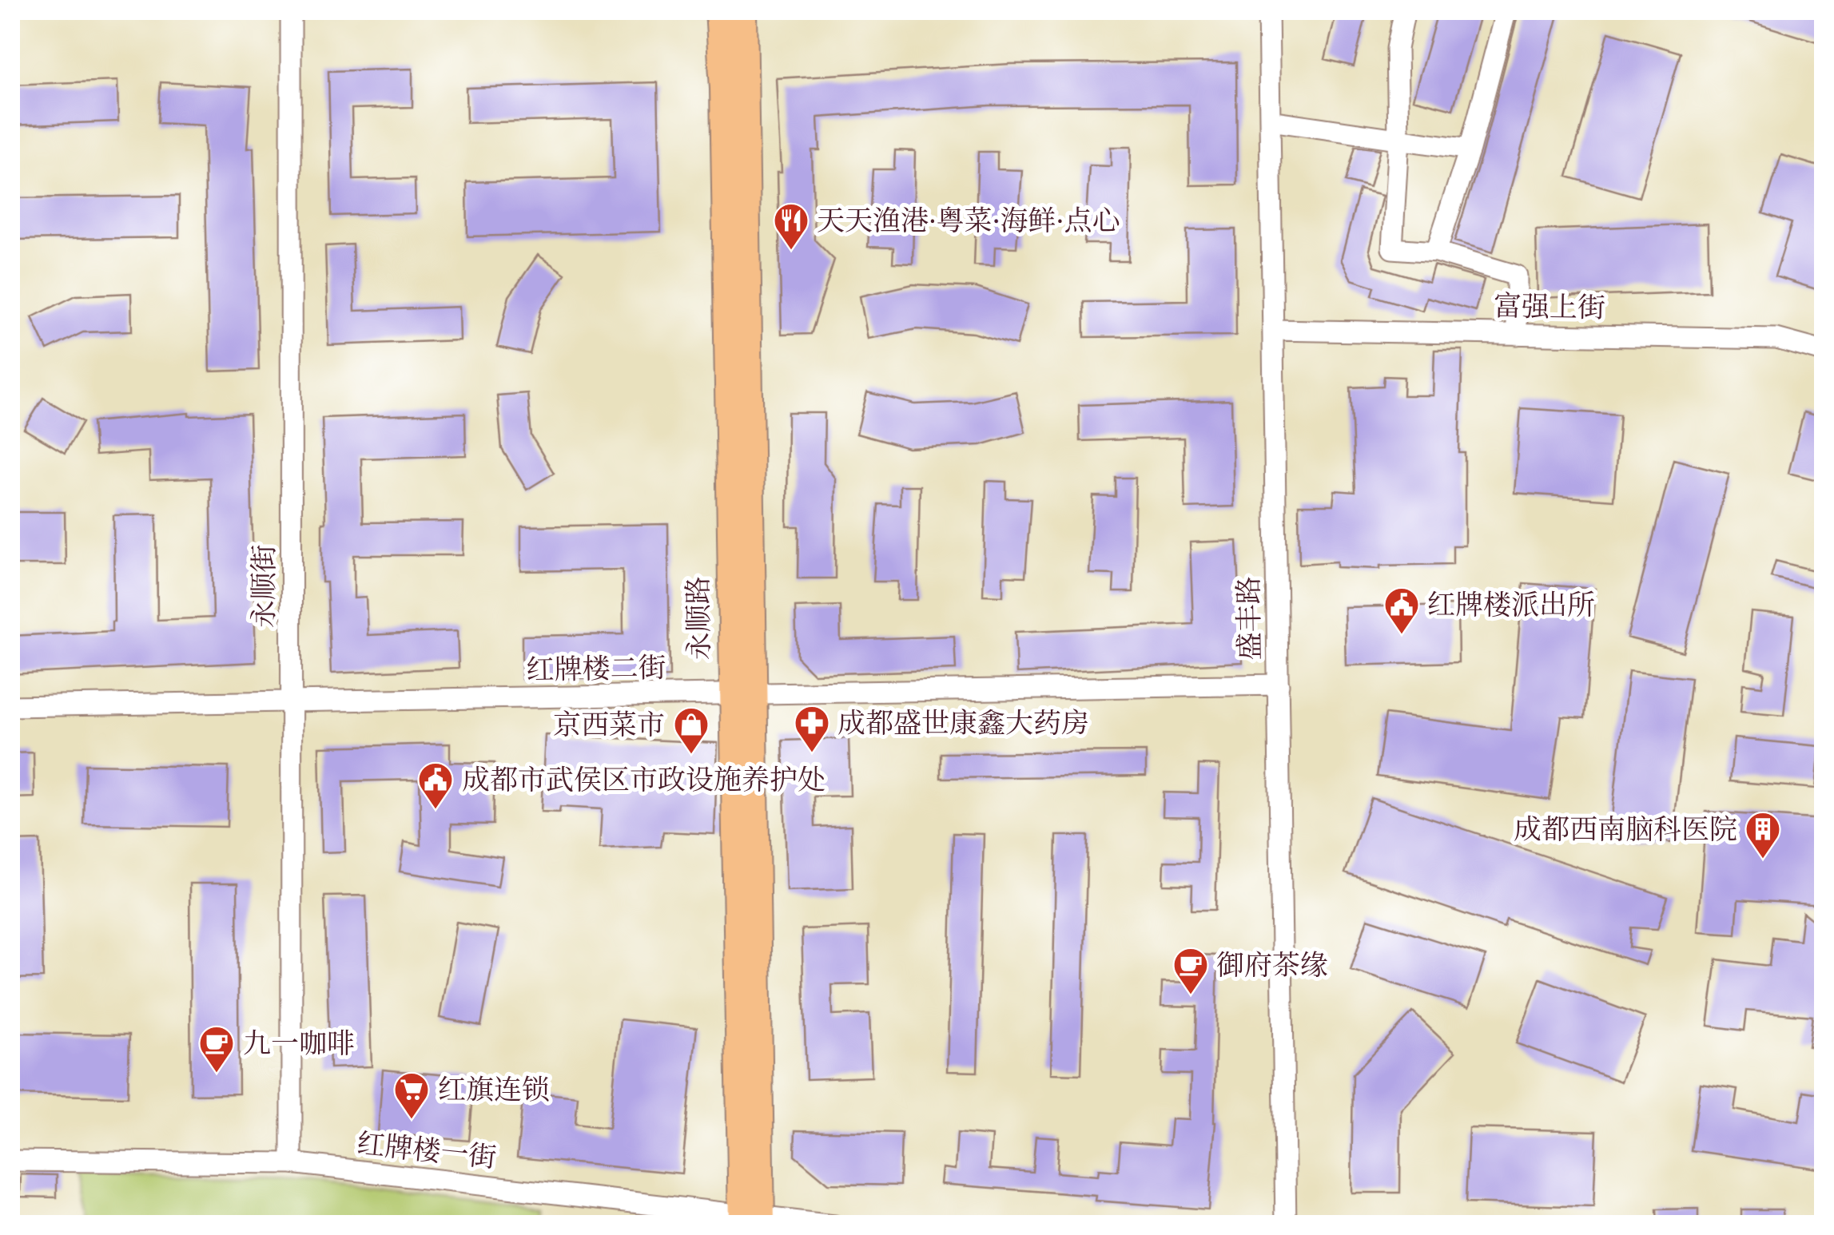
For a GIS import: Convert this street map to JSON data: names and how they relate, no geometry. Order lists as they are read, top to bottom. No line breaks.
{"streets":{"main road":["永顺路"],"street":["富强上街","永顺街","盛丰路","红牌楼二街","红牌楼一街"]},"crossings":[["富强上街","盛丰路"],["永顺街","红牌楼二街"],["永顺街","红牌楼一街"],["永顺路","红牌楼二街"],["永顺路","红牌楼一街"],["盛丰路","红牌楼二街"]],"places":{"restaurant":["天天渔港·粤菜·海鲜·点心"],"public building":["红牌楼派出所","成都市武侯区市政设施养护处"],"pharmacy":["成都盛世康鑫大药房"],"shop":["京西菜市"],"building":["成都西南脑科医院"],"cafe":["御府茶缘","九一咖啡"],"supermarket":["红旗连锁"]}}
